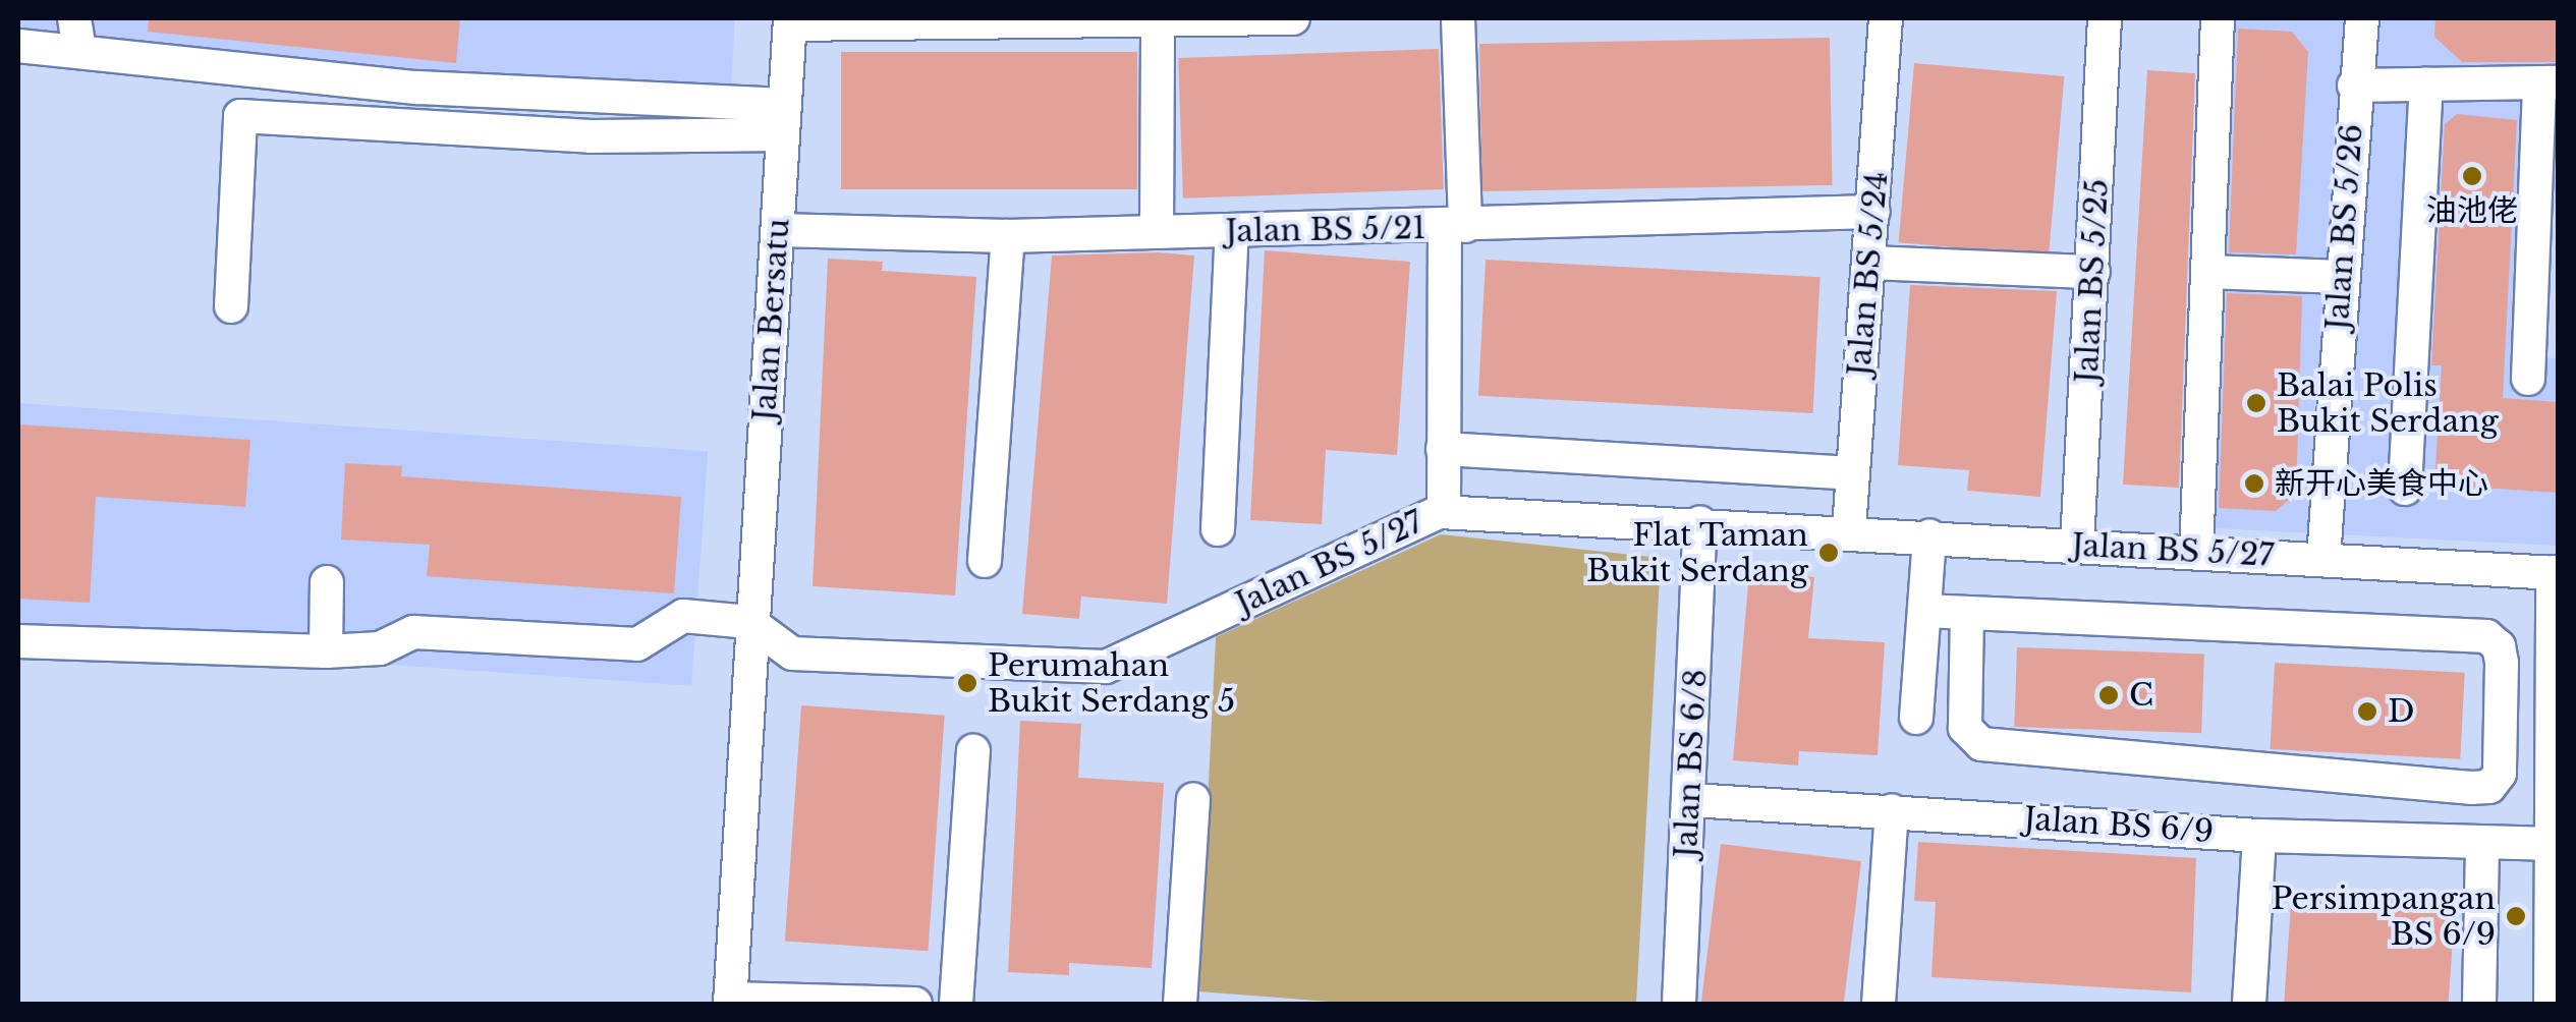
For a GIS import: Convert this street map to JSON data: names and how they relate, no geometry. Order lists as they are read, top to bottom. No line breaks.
{"streets":{"street":["Jalan BS 5/26","Jalan BS 5/21","Jalan BS 5/24","Jalan BS 5/25","Jalan Bersatu","Jalan BS 5/27","Jalan BS 6/8","Jalan BS 6/9"]},"crossings":[["Jalan BS 5/26","Jalan BS 5/27"],["Jalan BS 5/21","Jalan BS 5/24"],["Jalan BS 5/21","Jalan Bersatu"],["Jalan BS 5/24","Jalan BS 5/27"],["Jalan BS 5/25","Jalan BS 5/27"],["Jalan Bersatu","Jalan BS 5/27"],["Jalan BS 5/27","Jalan BS 6/8"],["Jalan BS 6/8","Jalan BS 6/9"]],"places":["油池佬","Balai Polis Bukit Serdang","新开心美食中心","Flat Taman Bukit Serdang","Perumahan Bukit Serdang 5","C","D","Persimpangan BS 6/9"]}
